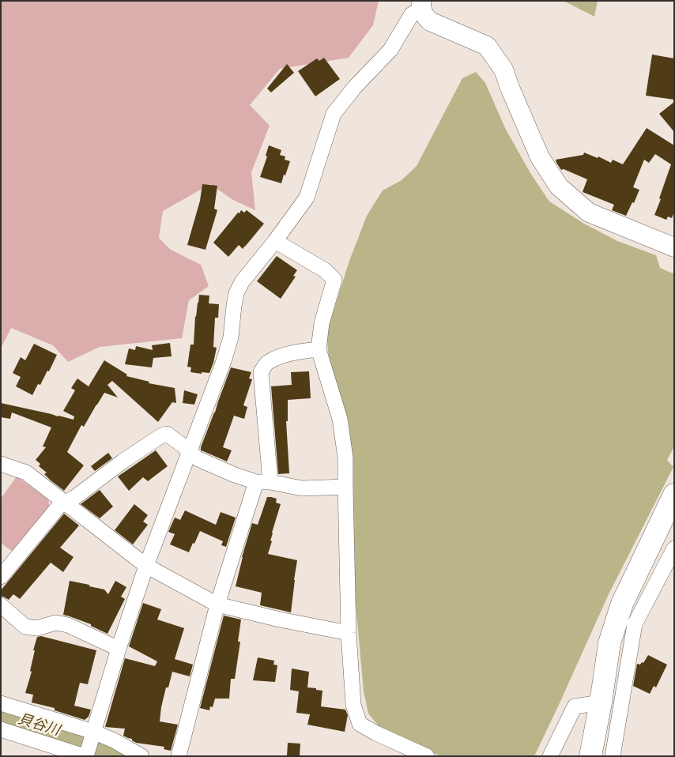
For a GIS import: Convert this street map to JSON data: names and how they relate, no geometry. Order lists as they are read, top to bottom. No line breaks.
{"water":["貝谷川"]}
